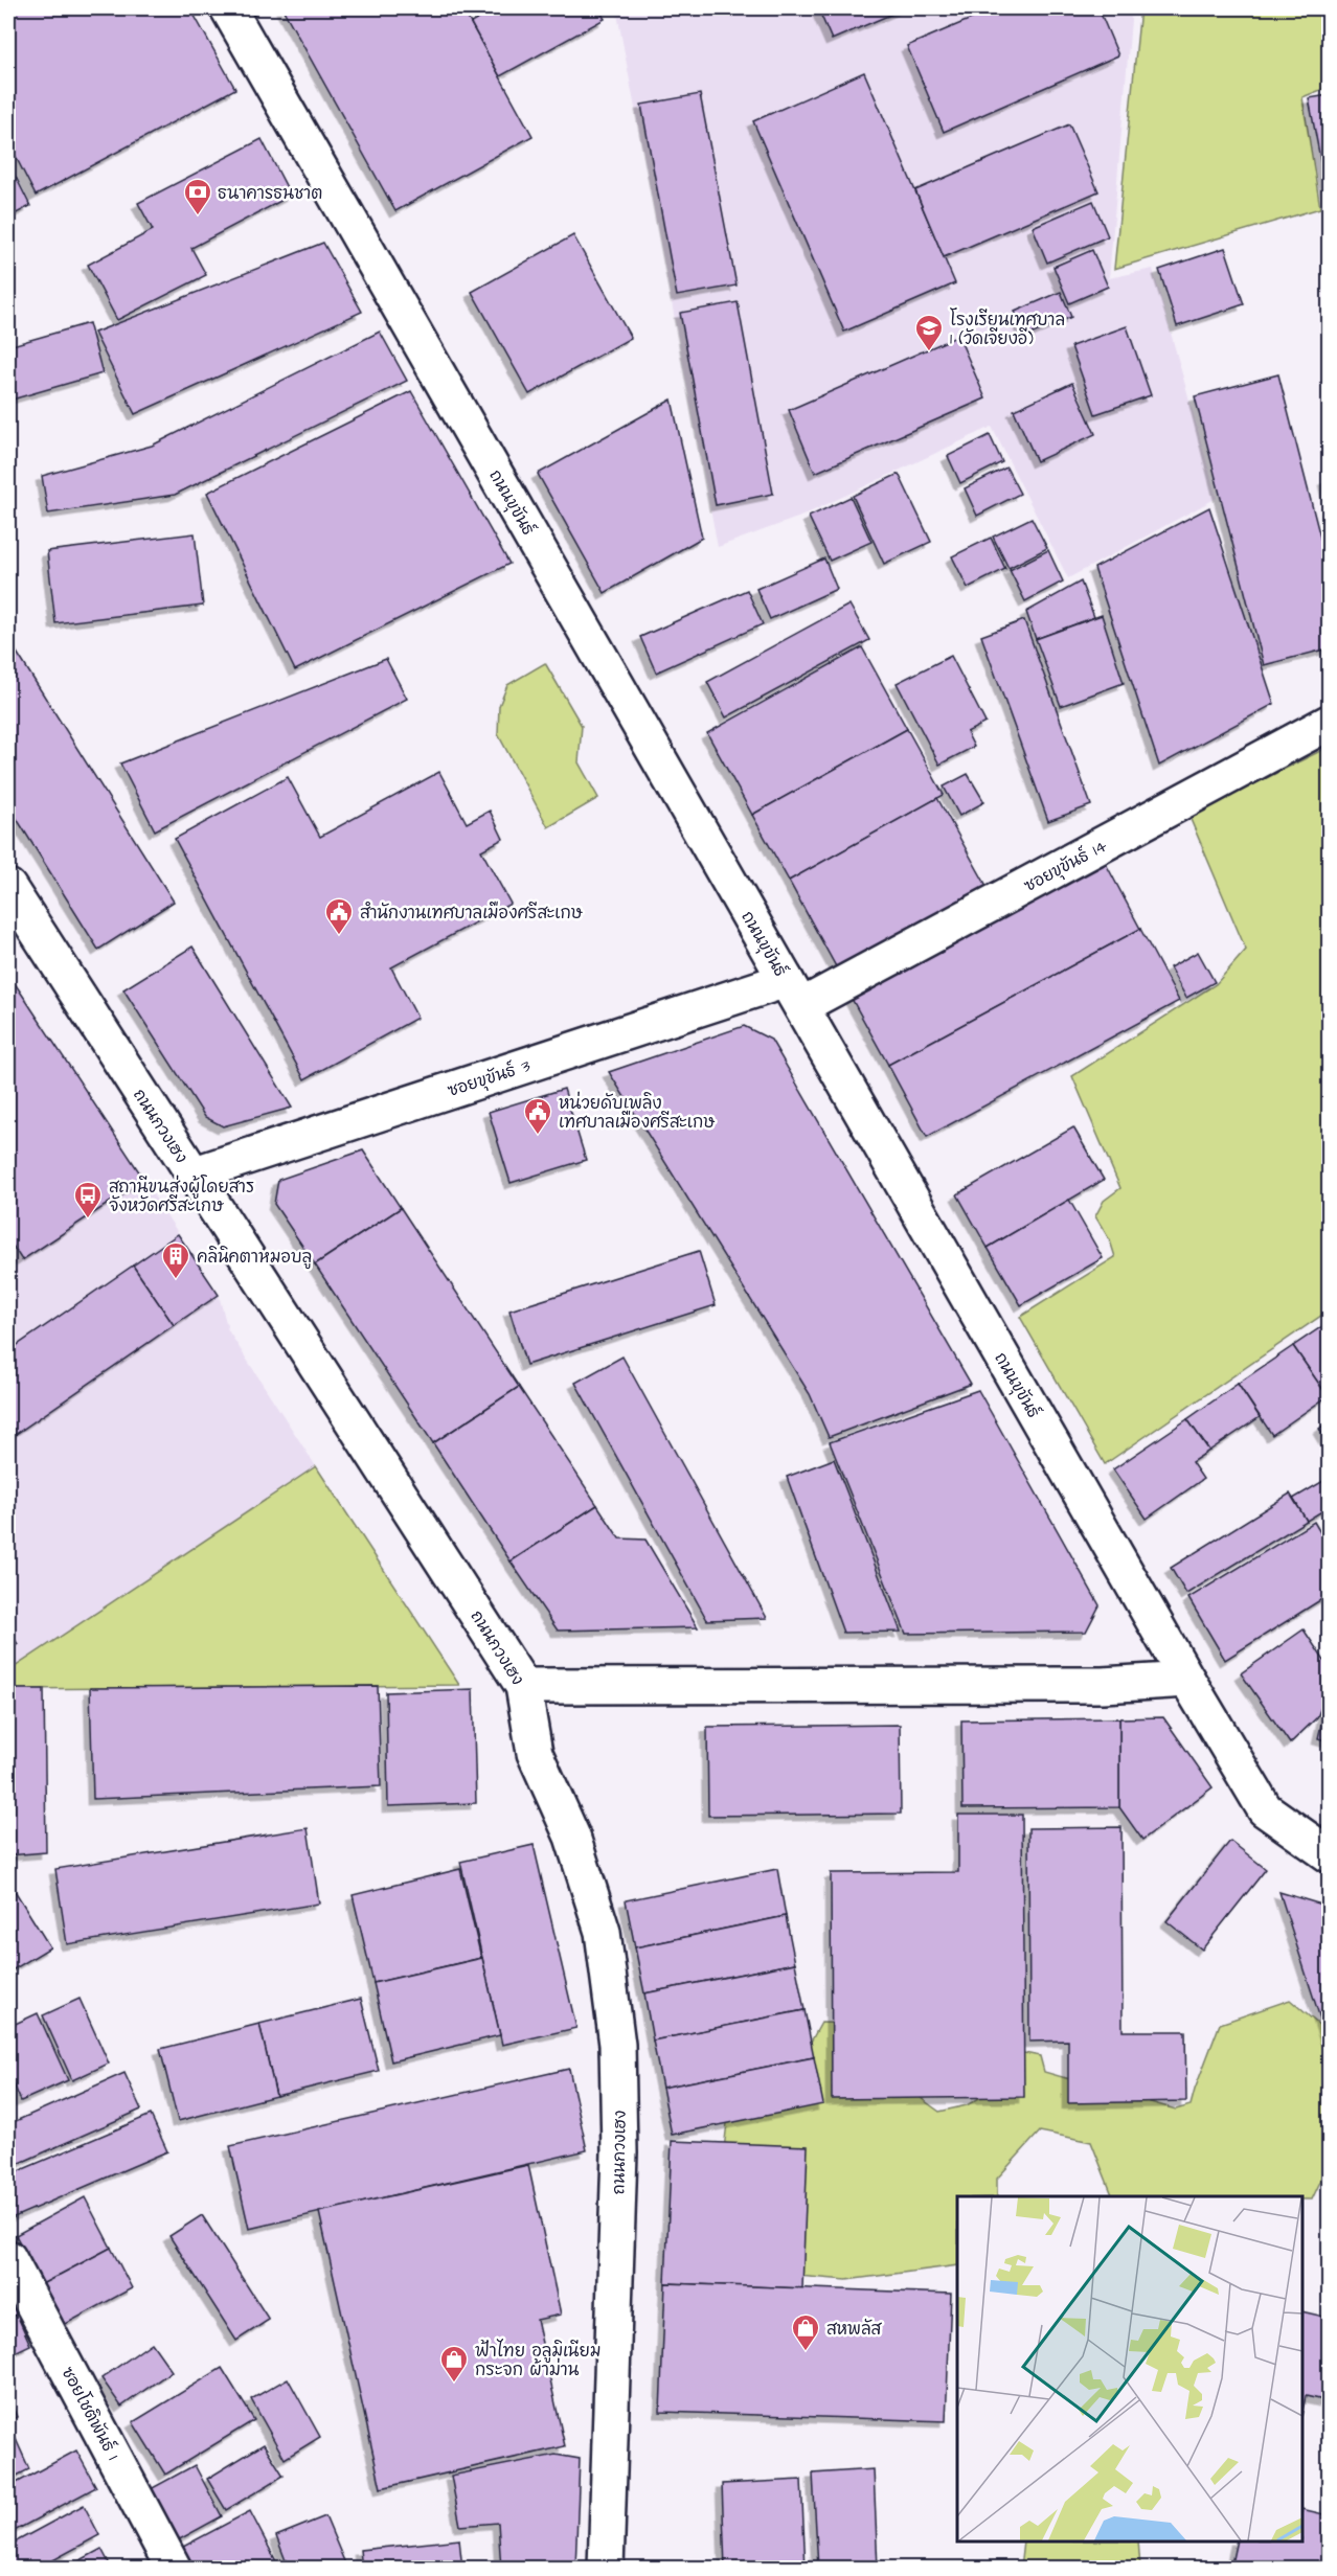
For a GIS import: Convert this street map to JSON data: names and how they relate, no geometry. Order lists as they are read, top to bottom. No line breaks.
{"streets":{"street":["ถนนขุขันธ์","ซอยขุขันธ์ 14","ซอยขุขันธ์ 3","ถนนกวงเฮง","ซอยโชติพันธ์ 1"]},"crossings":[["ถนนขุขันธ์","ซอยขุขันธ์ 14"],["ถนนขุขันธ์","ซอยขุขันธ์ 3"],["ซอยขุขันธ์ 14","ซอยขุขันธ์ 3"],["ซอยขุขันธ์ 3","ถนนกวงเฮง"]],"places":{"bank":["ธนาคารธนชาต"],"school or university":["โรงเรียนเทศบาล 1 (วัดเจียงอี)"],"public building":["สำนักงานเทศบาลเมืองศรีสะเกษ","หน่วยดับเพลิง เทศบาลเมืองศรีสะเกษ"],"bus stop":["สถานีขนส่งผู้โดยสาร จังหวัดศรีสะเกษ"],"building":["คลินิคตาหมอบลู"],"shop":["สหพลัส","ฟ้าไทย อลูมิเนียม กระจก ผ้าม่าน"]}}
